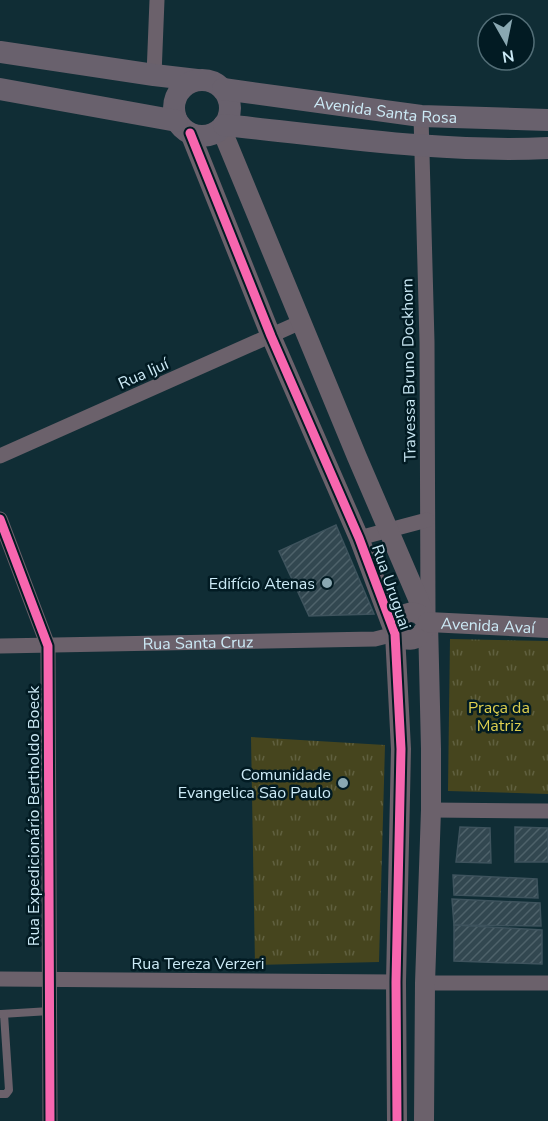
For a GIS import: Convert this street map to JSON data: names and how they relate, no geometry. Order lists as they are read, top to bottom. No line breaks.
{"streets":{"main road":["Avenida Santa Rosa"],"street":["Travessa Bruno Dockhorn","Rua Ijuí","Rua Uruguai","Avenida Avaí","Rua Santa Cruz","Rua Expedicionário Bertholdo Boeck","Rua Tereza Verzeri"]},"crossings":[["Avenida Santa Rosa","Travessa Bruno Dockhorn"],["Avenida Santa Rosa","Rua Uruguai"],["Travessa Bruno Dockhorn","Rua Uruguai"],["Travessa Bruno Dockhorn","Avenida Avaí"],["Rua Ijuí","Rua Uruguai"],["Rua Uruguai","Avenida Avaí"],["Rua Uruguai","Rua Santa Cruz"],["Rua Uruguai","Rua Tereza Verzeri"],["Rua Santa Cruz","Rua Expedicionário Bertholdo Boeck"],["Rua Expedicionário Bertholdo Boeck","Rua Tereza Verzeri"]],"parks":["Praça da Matriz"],"places":["Edifício Atenas","Comunidade Evangelica São Paulo"],"north":"bottom"}
